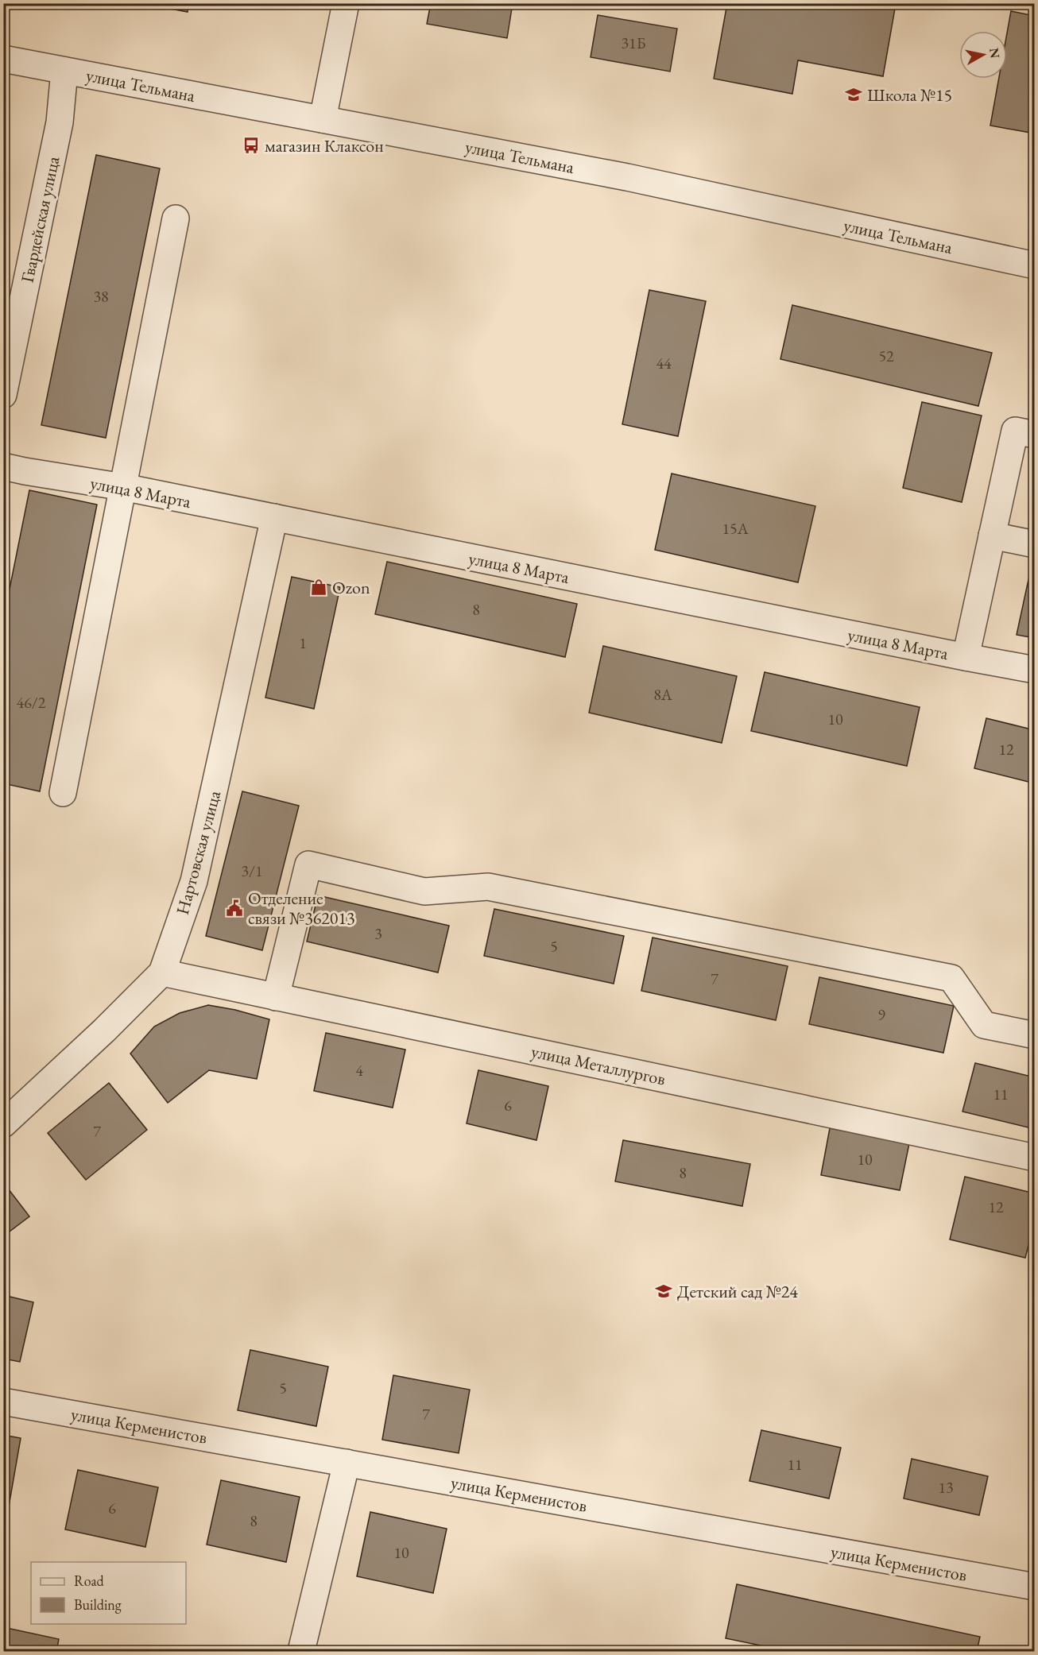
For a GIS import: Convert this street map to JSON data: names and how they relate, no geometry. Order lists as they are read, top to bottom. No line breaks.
{"streets":{"street":["улица Тельмана","Гвардейская улица","улица 8 Марта","Нартовская улица","улица Металлургов","улица Керменистов"]},"crossings":[["улица Тельмана","Гвардейская улица"],["улица 8 Марта","Нартовская улица"],["Нартовская улица","улица Металлургов"]],"places":{"school or university":["Школа №15","Детский сад №24"],"bus stop":["магазин Клаксон"],"shop":["Ozon"],"public building":["Отделение связи №362013"]},"house_numbers":["31Б","38","52","44","15А","8","1","8А","46/2","10","12","3/1","3","5","7","9","4","11","6","7","10","8","12","5","7","11","13","6","8","10"],"legend":["Road","Building"],"north":"right"}
